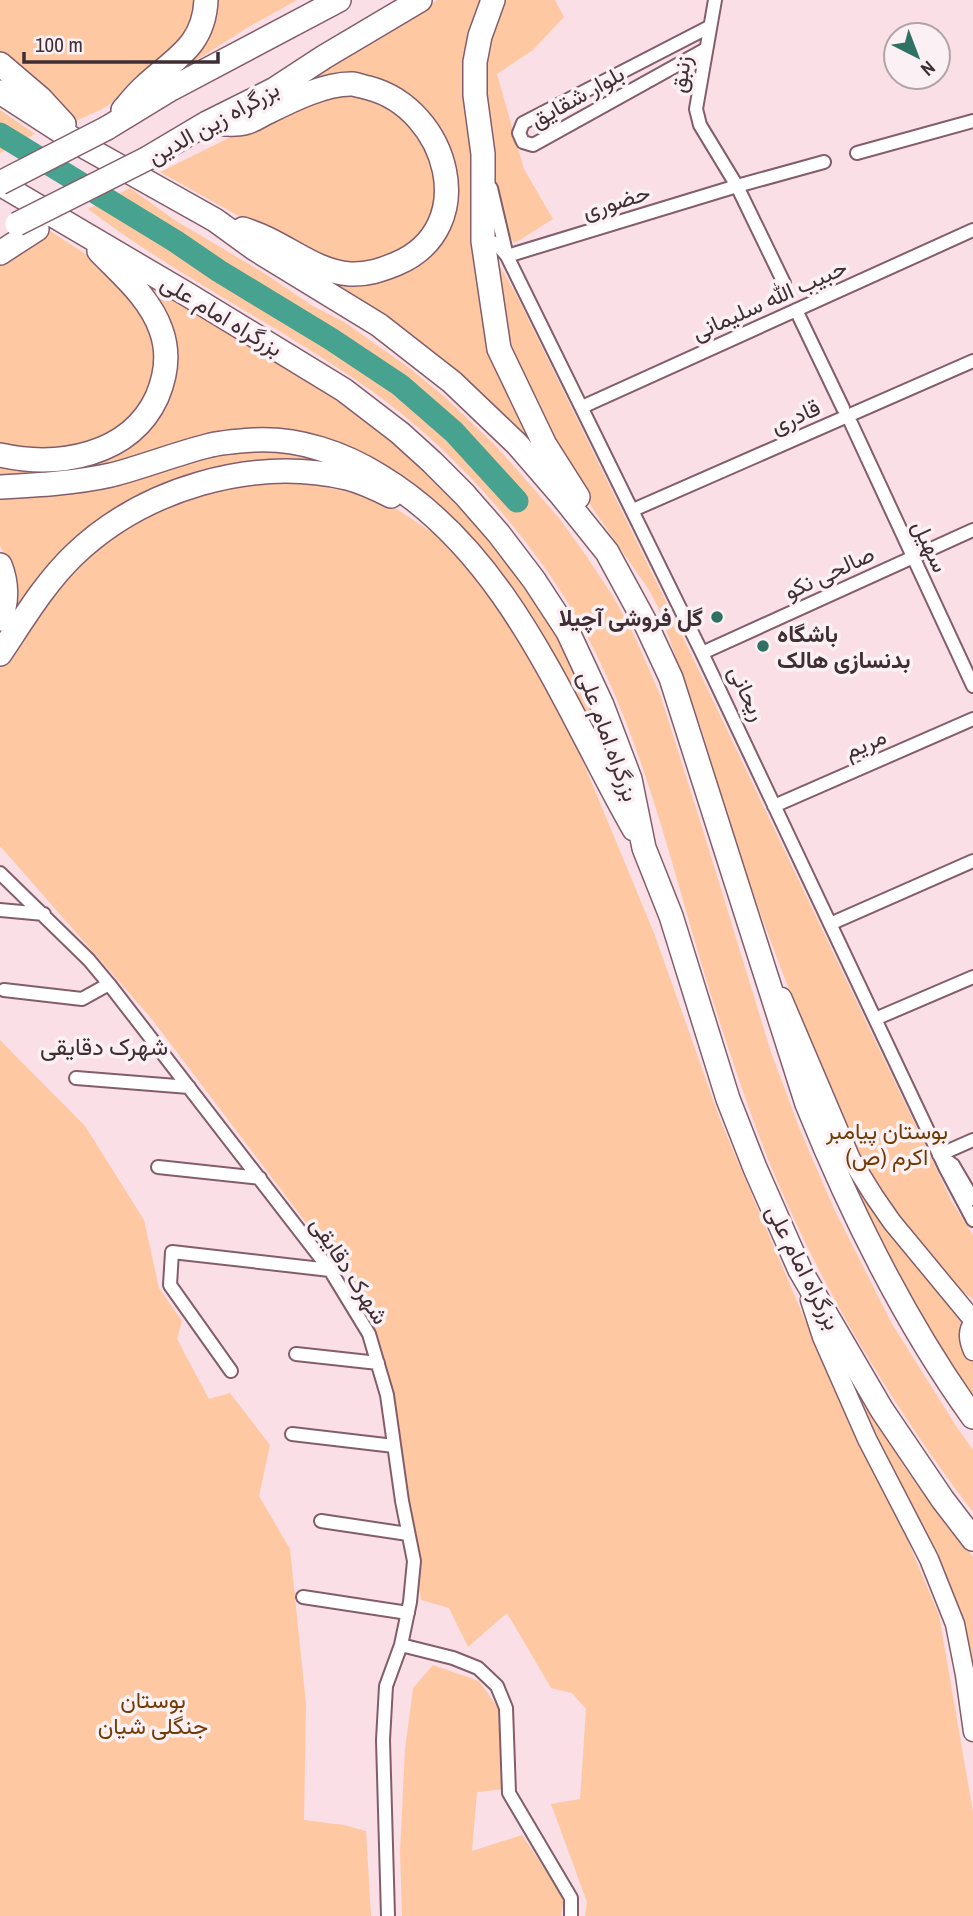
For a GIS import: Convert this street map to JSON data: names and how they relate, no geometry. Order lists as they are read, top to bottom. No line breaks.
{"streets":{"highway":["بزرگراه زین الدین","بزرگراه امام علی"],"street":["زنبق","بلوار شقایق","حضوری","حبیب الله سلیمانی","قادری","سهیل","صالحی نکو","ریحانی","مریم","شهرک دقایقی"]},"crossings":[["زنبق","بلوار شقایق"],["زنبق","حضوری"],["بزرگراه زین الدین","بزرگراه امام علی"],["حضوری","ریحانی"],["حبیب الله سلیمانی","ریحانی"],["قادری","ریحانی"],["سهیل","صالحی نکو"],["صالحی نکو","ریحانی"],["ریحانی","مریم"]],"districts":["شهرک دقایقی"],"parks":["بوستان پیامبر اکرم (ص)","بوستان جنگلی شیان"],"places":["گل فروشی آچیلا","باشگاه بدنسازی هالک"],"scale_bar":"100 m","north":"bottom right"}
